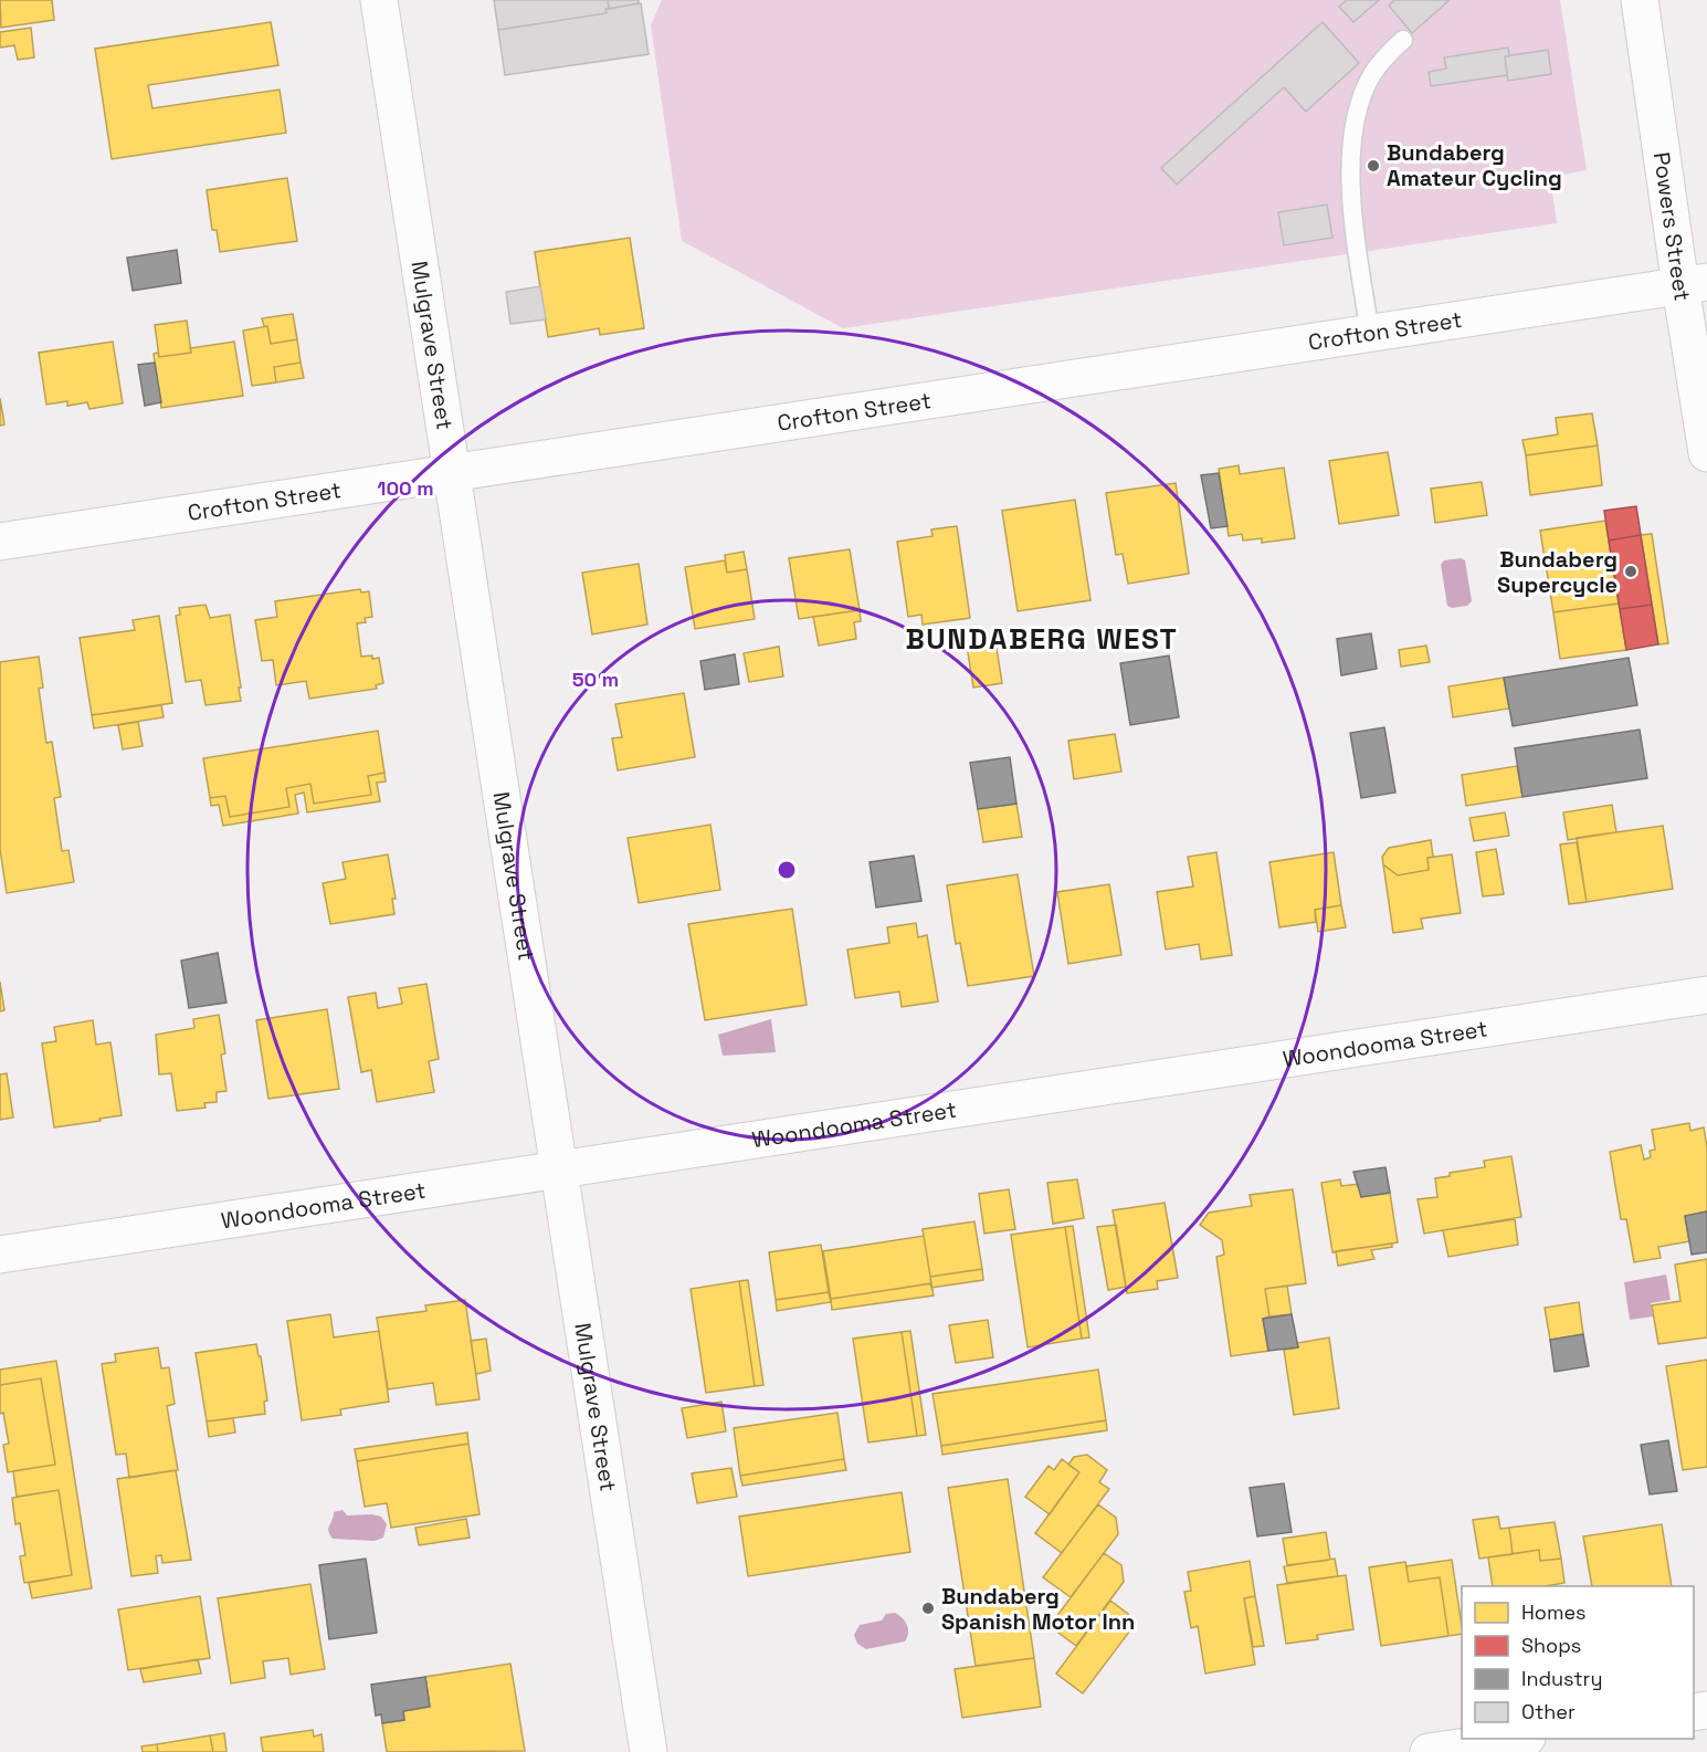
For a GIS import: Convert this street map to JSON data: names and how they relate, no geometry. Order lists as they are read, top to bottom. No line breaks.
{"streets":{"street":["Powers Street","Crofton Street","Mulgrave Street","Woondooma Street"]},"crossings":[["Powers Street","Crofton Street"],["Crofton Street","Mulgrave Street"],["Mulgrave Street","Woondooma Street"]],"districts":["BUNDABERG WEST"],"places":["Bundaberg Amateur Cycling","Bundaberg Supercycle","Bundaberg Spanish Motor Inn"],"legend":["Homes","Shops","Industry","Other"],"rings":["100 m","50 m"]}
